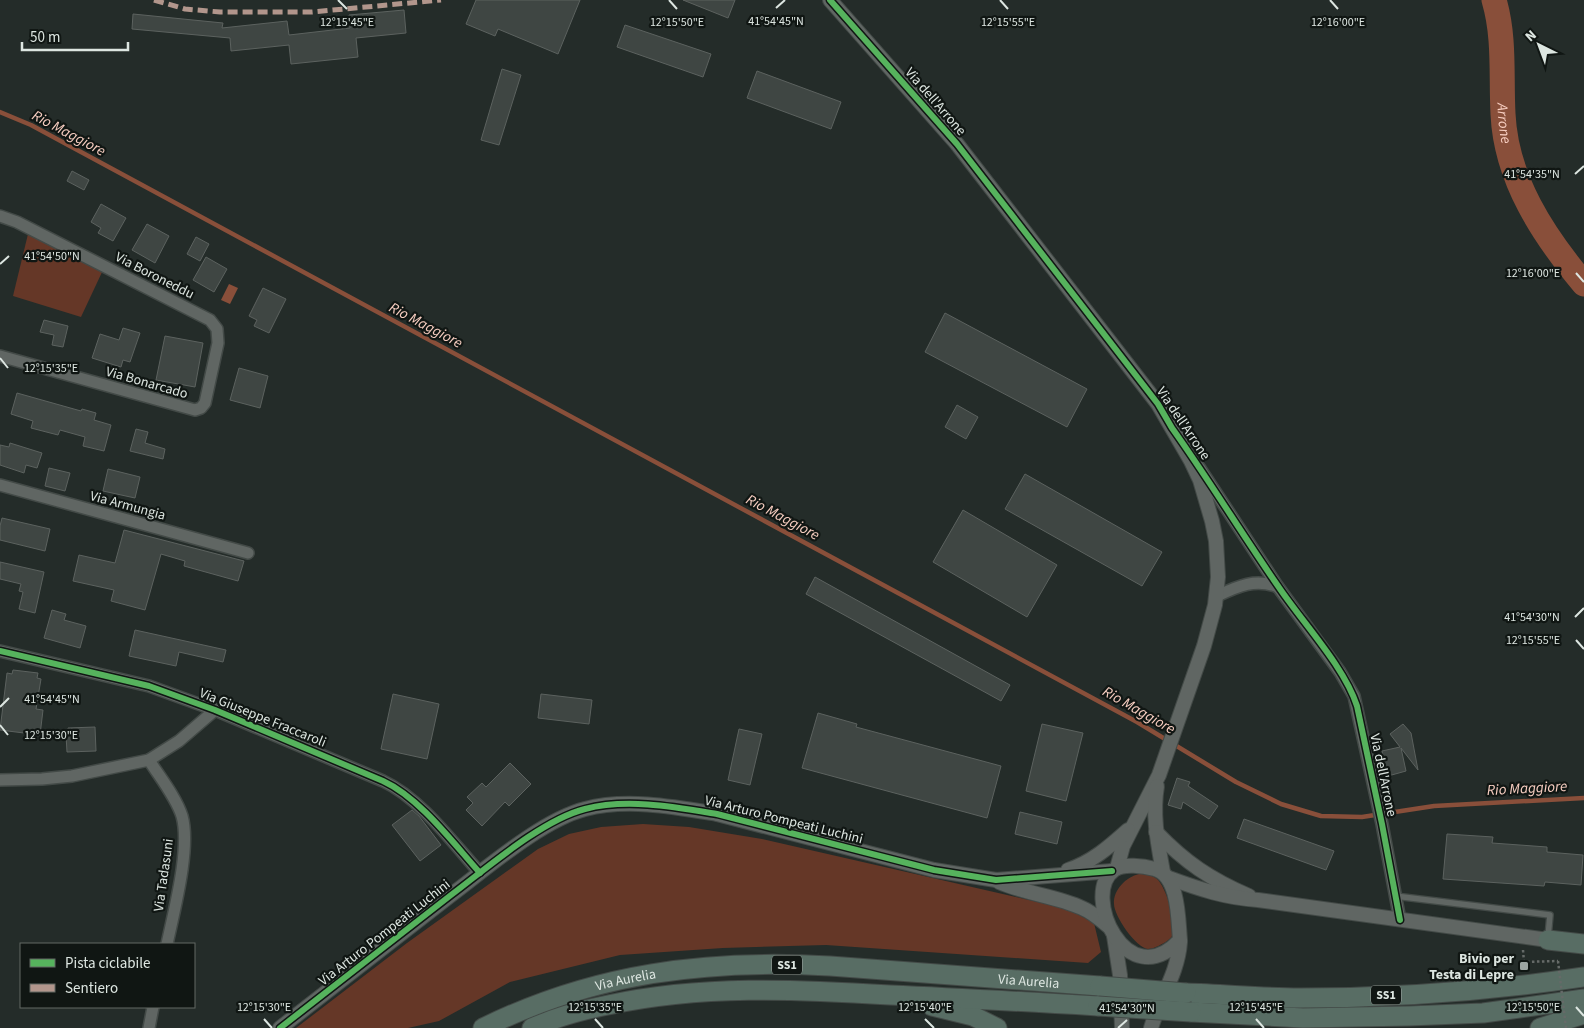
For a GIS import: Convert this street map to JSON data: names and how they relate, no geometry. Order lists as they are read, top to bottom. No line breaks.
{"streets":{"highway":["SS1","Via Aurelia"],"street":["Via dell'Arrone","Via Boroneddu","Via Bonarcado","Via Armungia","Via Giuseppe Fraccaroli","Via Arturo Pompeati Luchini","Via Tadasuni"]},"crossings":[["Via Boroneddu","Via Bonarcado"],["Via Giuseppe Fraccaroli","Via Arturo Pompeati Luchini"]],"water":["Arrone","Rio Maggiore"],"places":{"transit":["Bivio per Testa di Lepre"]},"legend":["Pista ciclabile","Sentiero"],"scale_bar":"50 m","north":"top left","coordinates":["41°54'45\"N","12°15'50\"E","12°15'55\"E","12°15'45\"E","12°16'00\"E","41°54'35\"N","41°54'50\"N","12°15'35\"E","41°54'30\"N","12°15'30\"E","12°15'40\"E"]}
